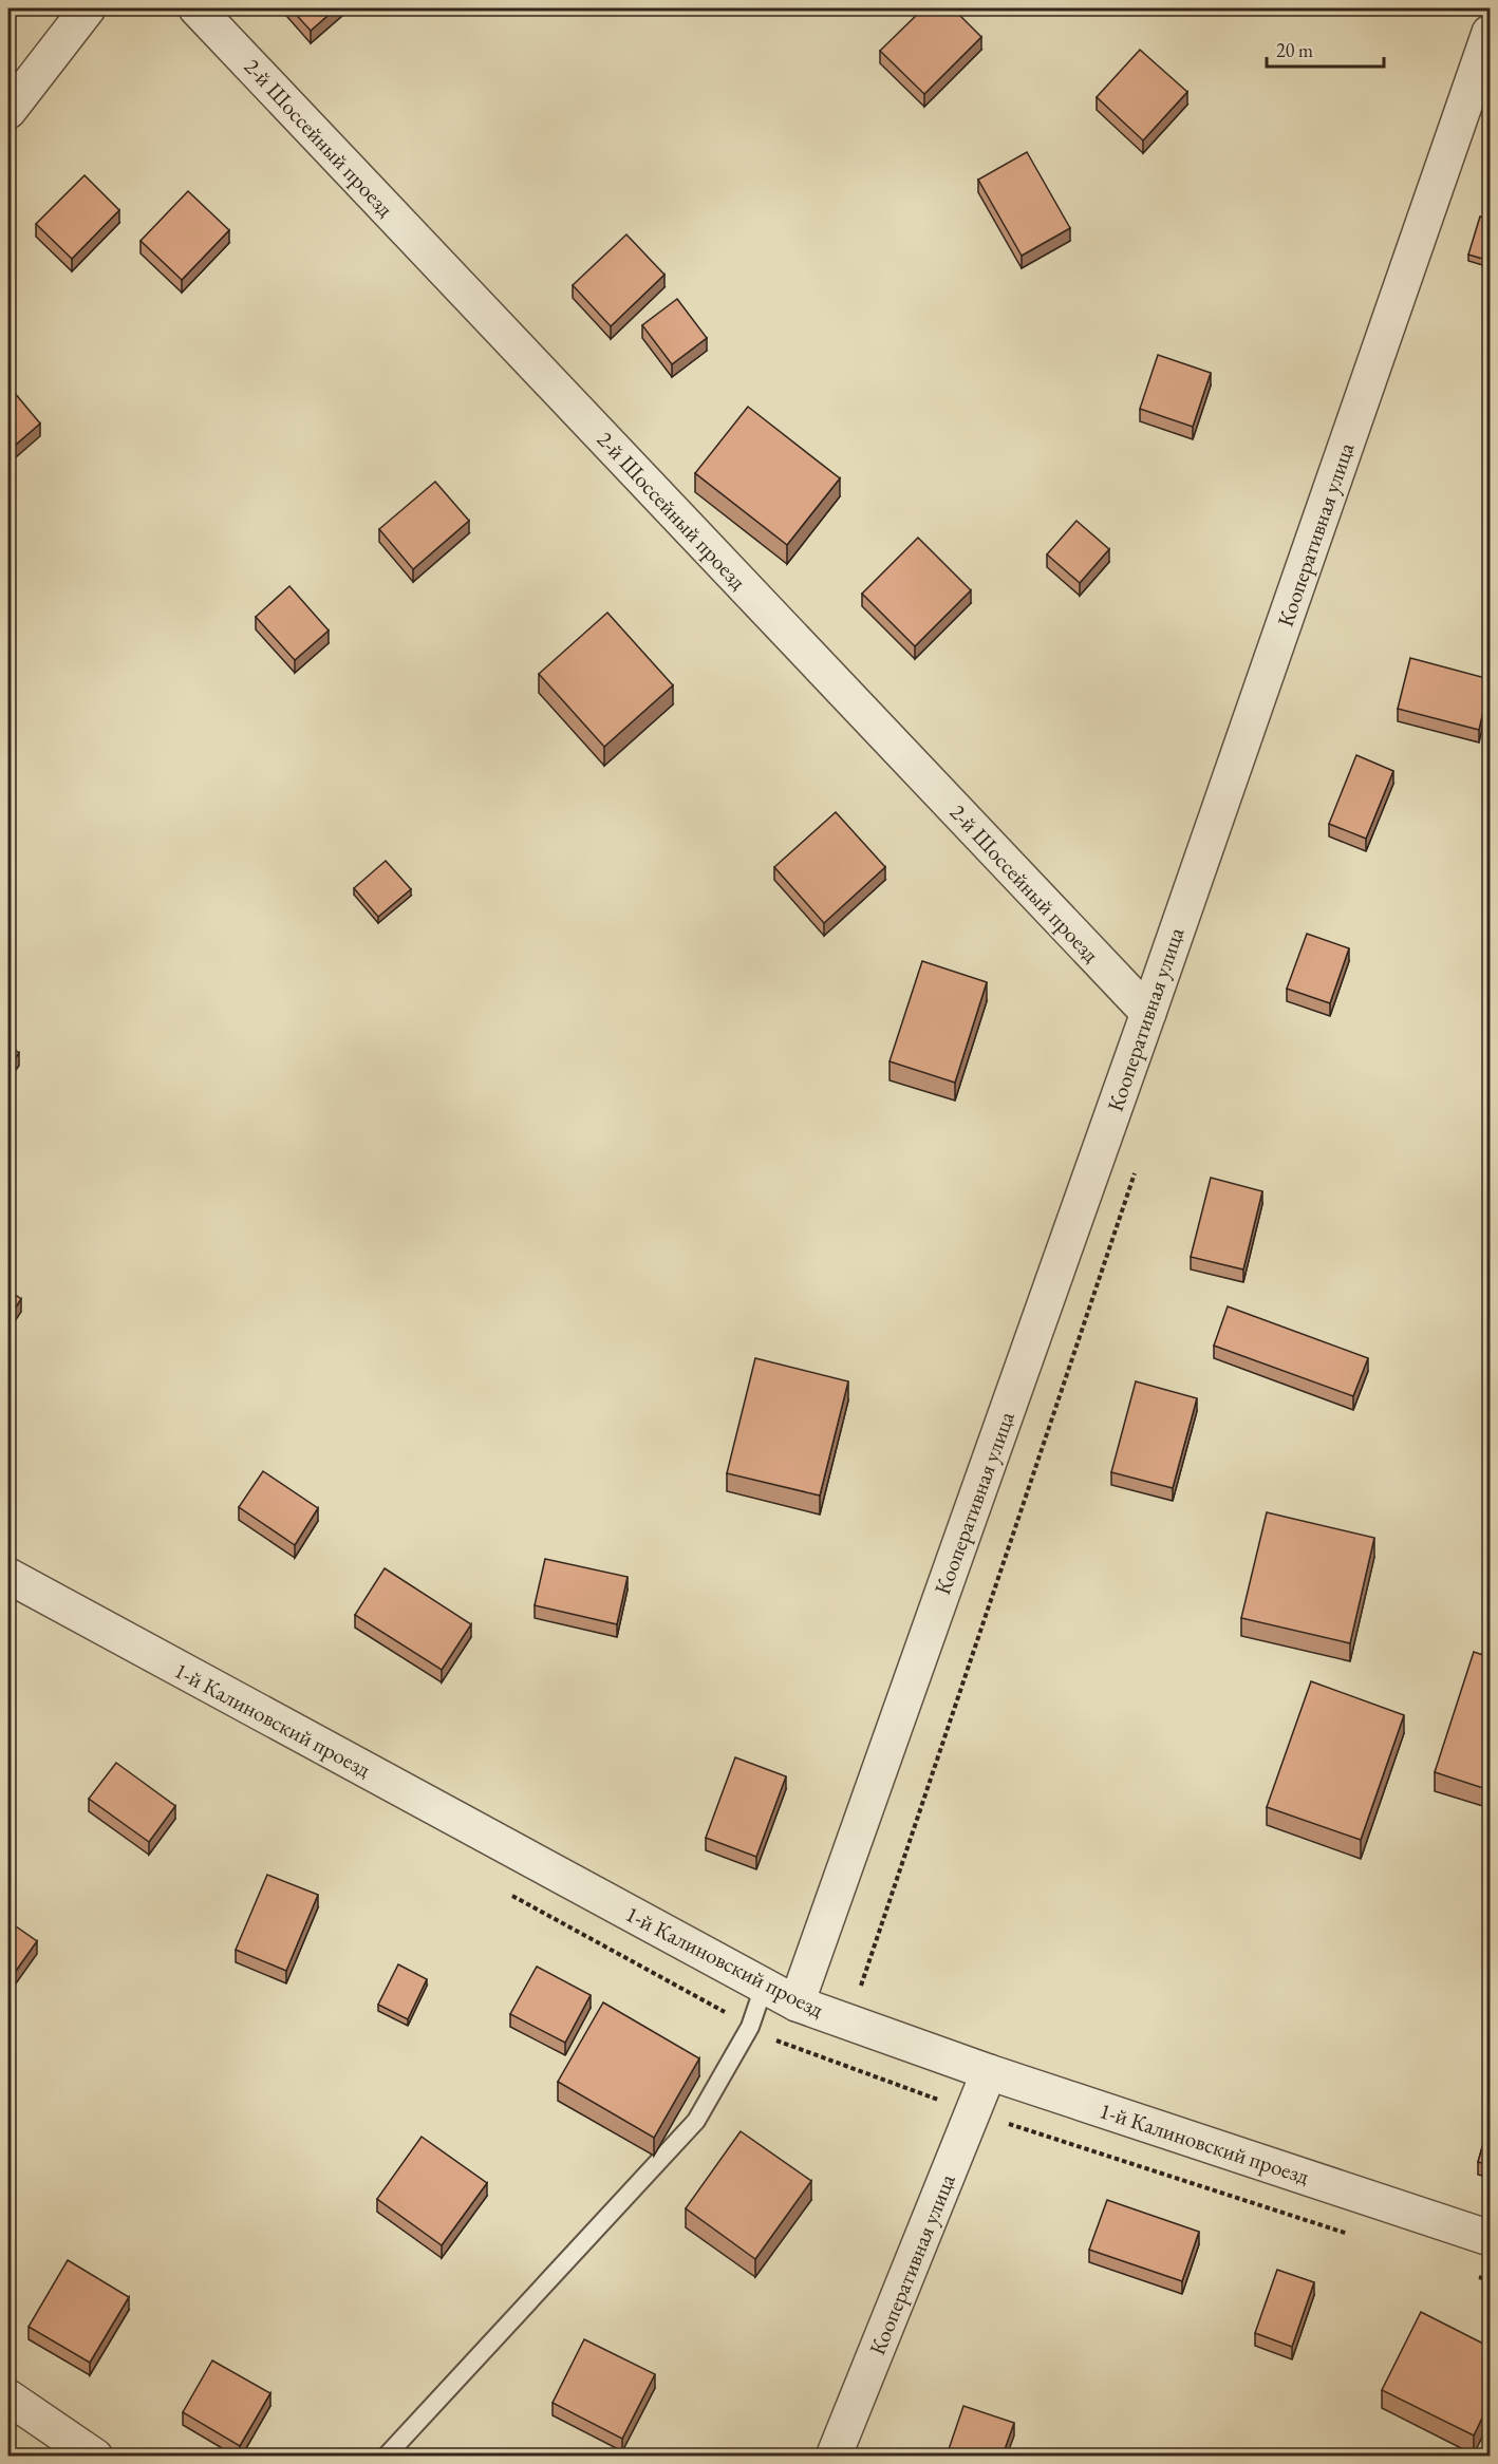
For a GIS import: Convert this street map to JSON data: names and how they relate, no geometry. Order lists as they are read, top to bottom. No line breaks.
{"streets":{"street":["2-й Шоссейный проезд","Кооперативная улица","1-й Калиновский проезд"]},"crossings":[["2-й Шоссейный проезд","Кооперативная улица"],["Кооперативная улица","1-й Калиновский проезд"]],"scale_bar":"20 m"}
